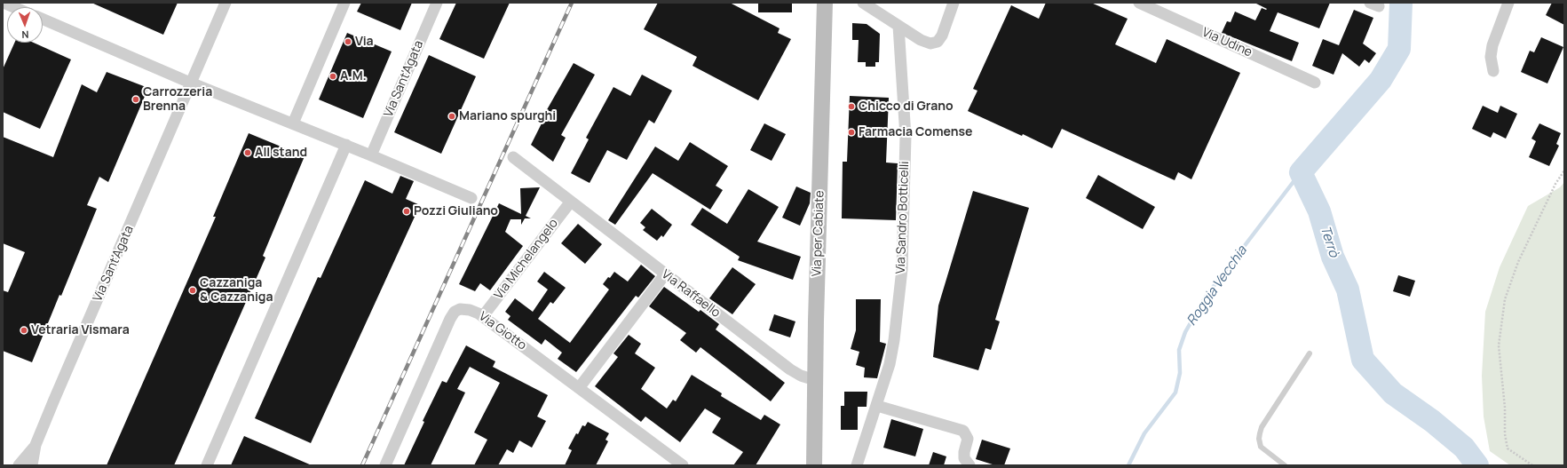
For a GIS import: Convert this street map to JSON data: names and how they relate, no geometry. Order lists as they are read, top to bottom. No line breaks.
{"streets":{"street":["Via Udine","Via Sant'Agata","Via Sandro Botticelli","Via per Cabiate","Via Michelangelo","Via Raffaello","Via Giotto"]},"crossings":[["Via per Cabiate","Via Raffaello"],["Via Michelangelo","Via Raffaello"],["Via Michelangelo","Via Giotto"]],"water":["Terrò","Roggia Vecchia"],"places":["Via","A.M.","Carrozzeria Brenna","Chicco di Grano","Mariano spurghi","Farmacia Comense","All stand","Pozzi Giuliano","Cazzaniga & Cazzaniga","Vetraria Vismara"],"north":"bottom"}
